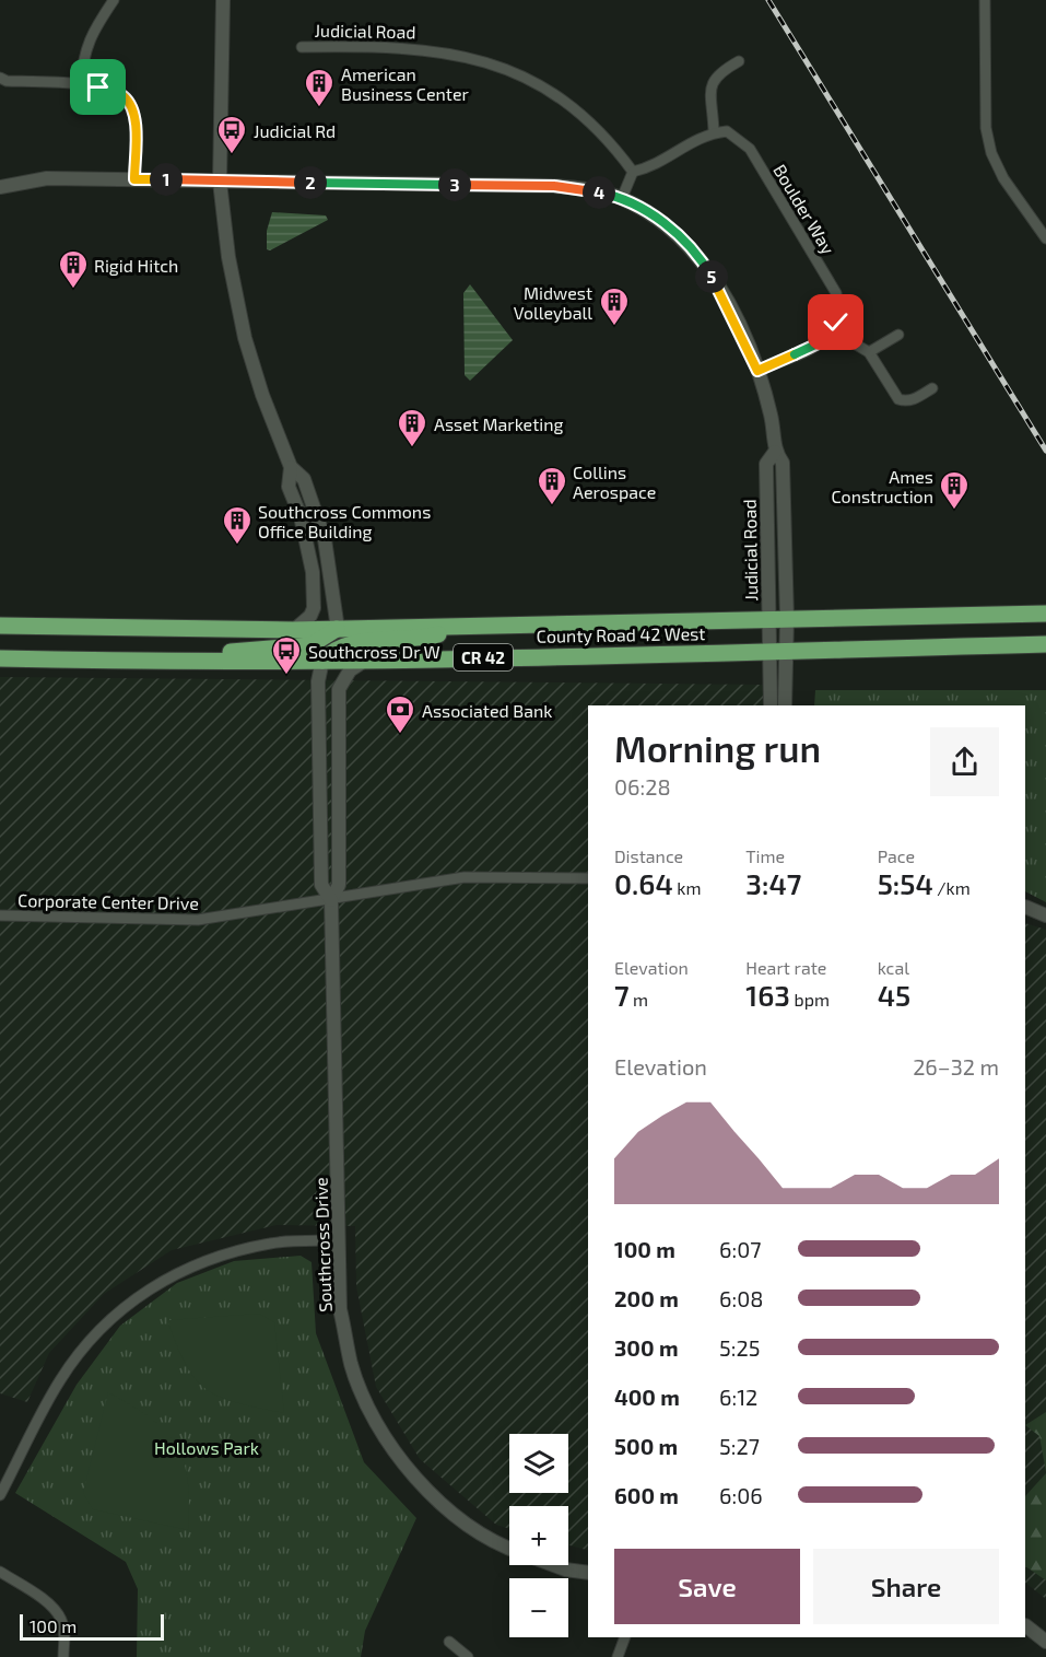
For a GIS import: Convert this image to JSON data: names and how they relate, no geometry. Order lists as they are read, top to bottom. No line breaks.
{"streets":{"highway":["County Road 42 West","CR 42"],"street":["Judicial Road","Boulder Way","Corporate Center Drive","Southcross Drive"]},"crossings":[["Judicial Road","County Road 42 West"],["County Road 42 West","Southcross Drive"],["Corporate Center Drive","Southcross Drive"]],"parks":["Hollows Park"],"places":{"building":["American Business Center","Rigid Hitch","Midwest Volleyball","Asset Marketing","Collins Aerospace","Ames Construction","Southcross Commons Office Building"],"bus stop":["Judicial Rd","Southcross Dr W"],"bank":["Associated Bank"]},"scale_bar":"100 m","page":{"pins":["1","2","3","4","5"],"heading":["Morning run","06:28"],"stats":[["Distance","0.64 km"],["Time","3:47"],["Pace","5:54 /km"],["Elevation","7 m"],["Heart rate","163 bpm"],["kcal","45"]],"chart":["Elevation","26–32 m"],"list":[{"name":"100 m","note":"6:07"},{"name":"200 m","note":"6:08"},{"name":"300 m","note":"5:25"},{"name":"400 m","note":"6:12"},{"name":"500 m","note":"5:27"},{"name":"600 m","note":"6:06"}],"map_buttons":["+","−"],"buttons":["Save","Share"],"scale":"100 m"}}
